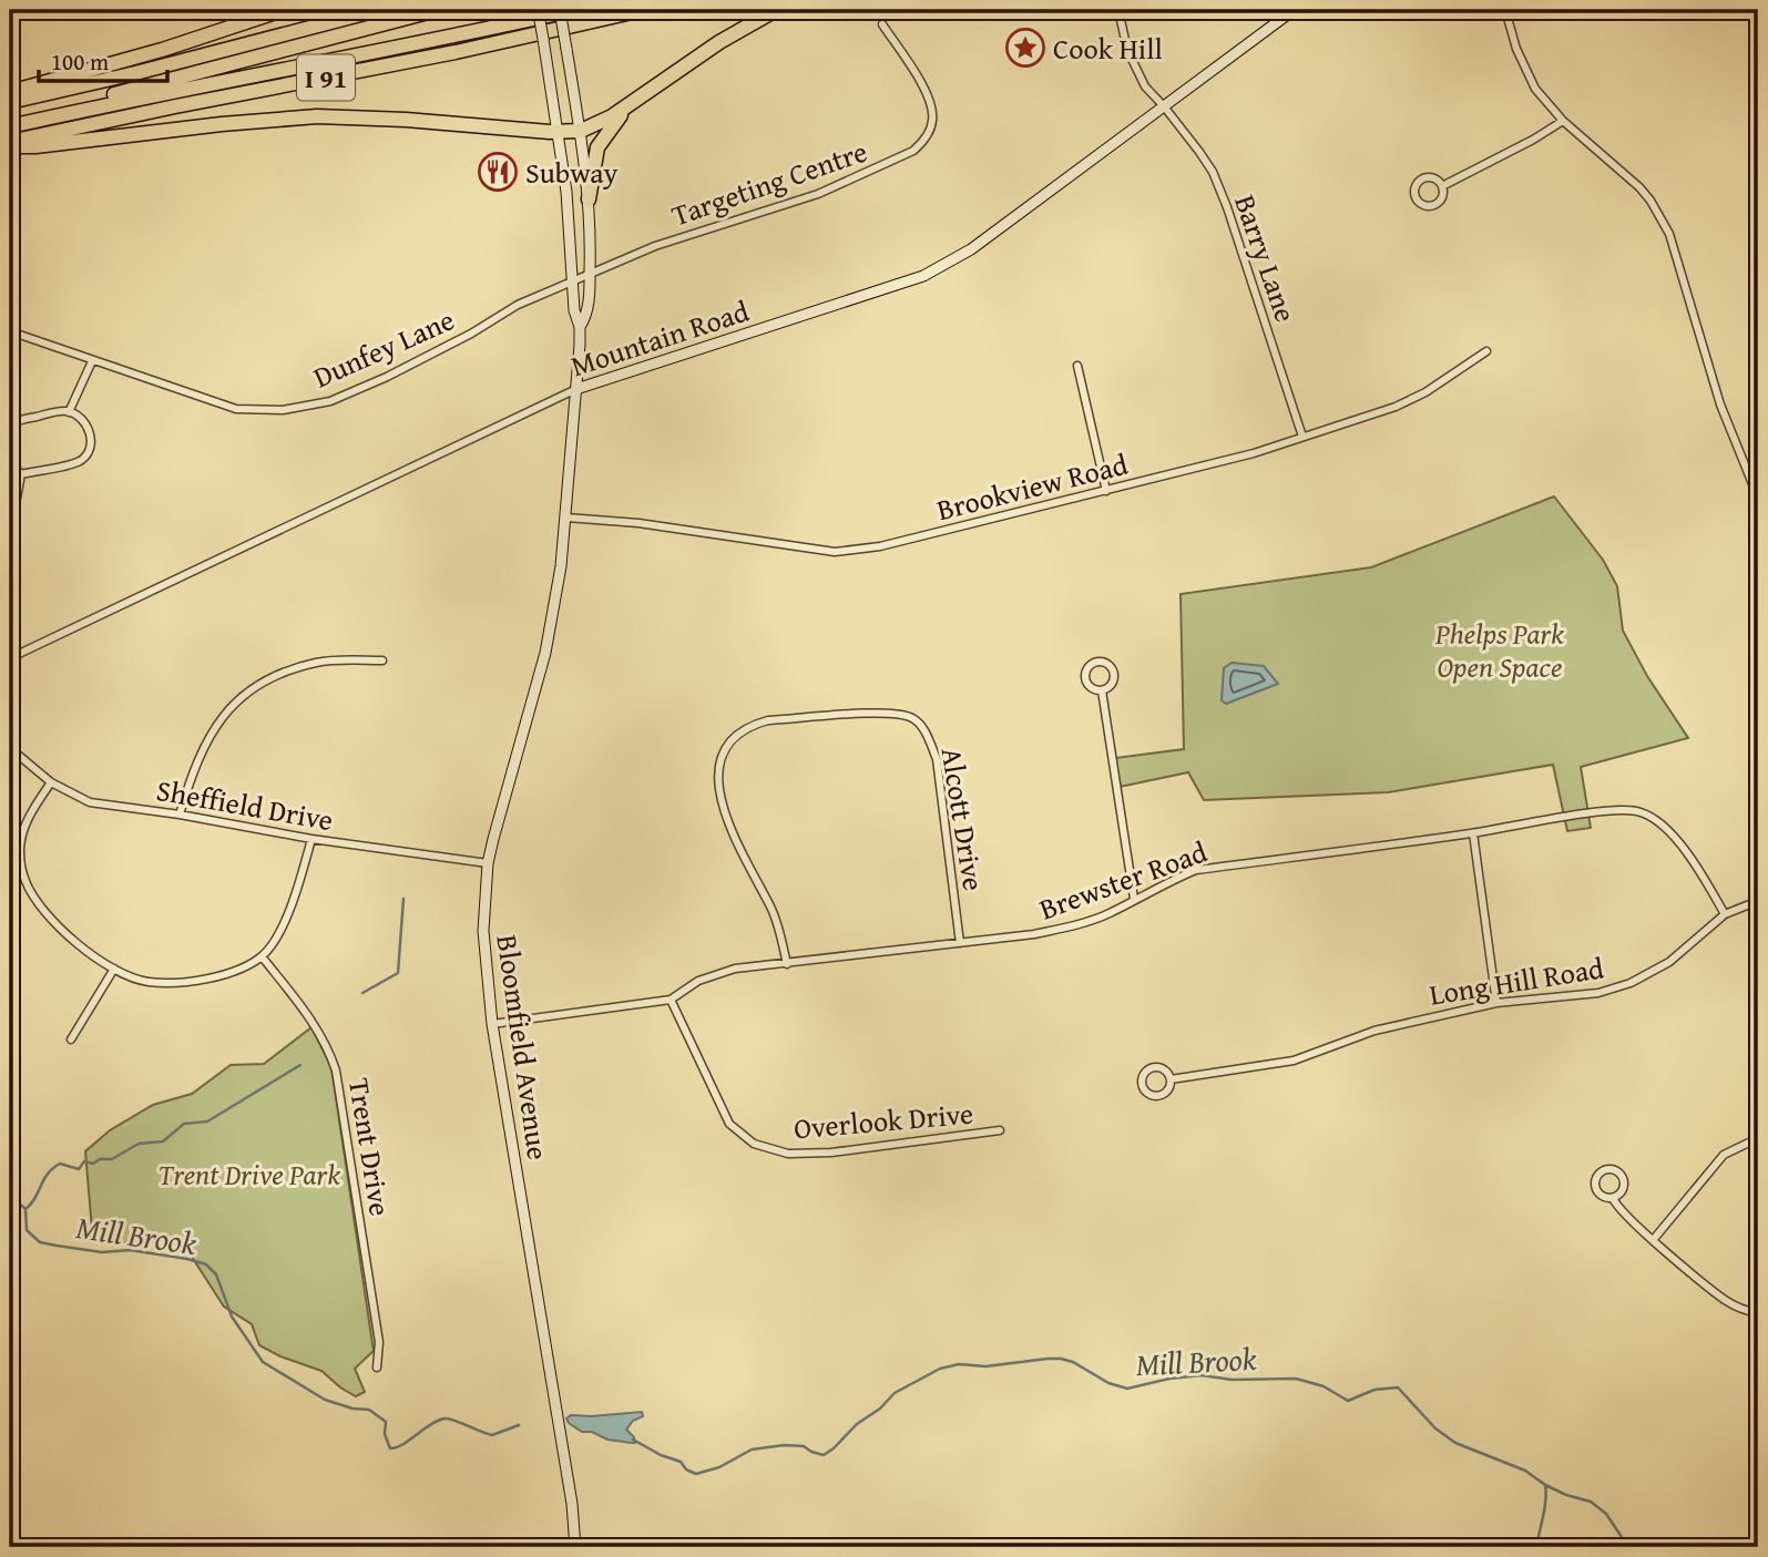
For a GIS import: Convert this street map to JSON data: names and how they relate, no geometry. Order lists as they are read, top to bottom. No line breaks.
{"streets":{"highway":["I 91"],"main road":["Mountain Road","Bloomfield Avenue"],"street":["Targeting Centre","Barry Lane","Dunfey Lane","Brookview Road","Sheffield Drive","Alcott Drive","Brewster Road","Long Hill Road","Overlook Drive","Trent Drive"]},"crossings":[["Targeting Centre","Dunfey Lane"],["Targeting Centre","Bloomfield Avenue"],["Barry Lane","Mountain Road"],["Barry Lane","Brookview Road"],["Mountain Road","Bloomfield Avenue"],["Dunfey Lane","Bloomfield Avenue"],["Brookview Road","Bloomfield Avenue"],["Sheffield Drive","Bloomfield Avenue"],["Alcott Drive","Brewster Road"],["Brewster Road","Long Hill Road"],["Brewster Road","Bloomfield Avenue"],["Brewster Road","Overlook Drive"]],"water":["Mill Brook"],"parks":["Phelps Park Open Space","Trent Drive Park"],"places":{"place":["Cook Hill"],"restaurant":["Subway"]},"scale_bar":"100 m"}
